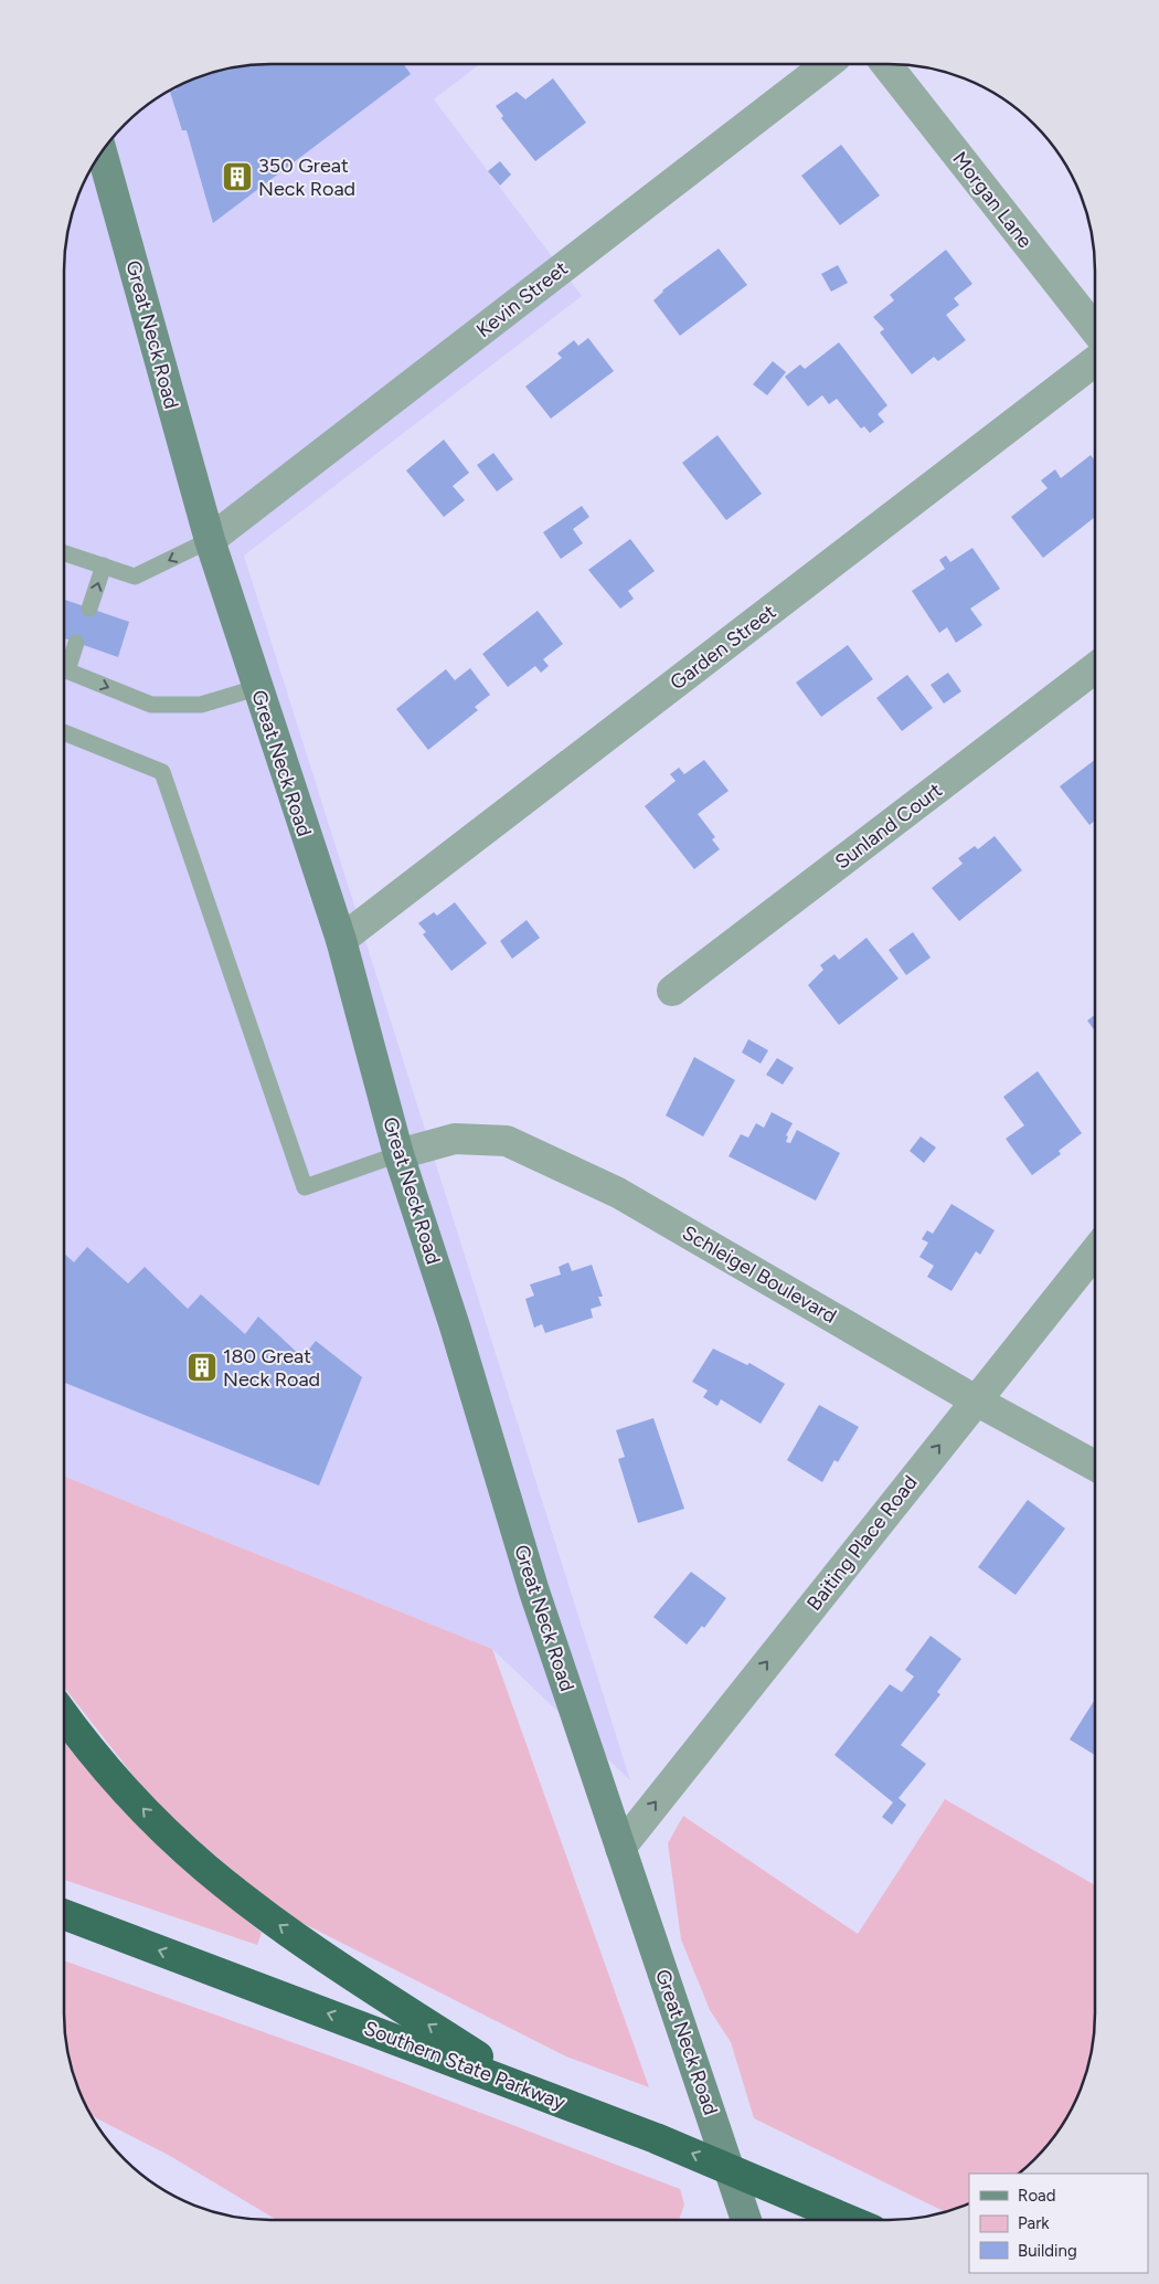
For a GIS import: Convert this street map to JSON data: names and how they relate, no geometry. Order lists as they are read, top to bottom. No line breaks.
{"streets":{"highway":["Southern State Parkway"],"main road":["Great Neck Road"],"street":["Morgan Lane","Kevin Street","Garden Street","Sunland Court","Schleigel Boulevard","Baiting Place Road"]},"crossings":[["Kevin Street","Great Neck Road"],["Great Neck Road","Garden Street"],["Great Neck Road","Schleigel Boulevard"],["Great Neck Road","Baiting Place Road"],["Schleigel Boulevard","Baiting Place Road"]],"one_way":["Baiting Place Road"],"places":{"building":["350 Great Neck Road","180 Great Neck Road"]},"legend":["Road","Park","Building"]}
